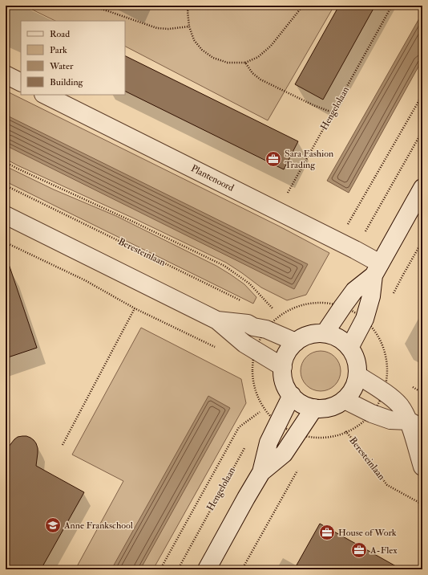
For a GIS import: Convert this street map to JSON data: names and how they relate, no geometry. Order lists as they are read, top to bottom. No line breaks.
{"streets":{"street":["Plantenoord"],"path":["Hengelolaan","Beresteinlaan"]},"crossings":[["Hengelolaan","Plantenoord"]],"places":{"office":["Sara Fashion Trading","House of Work","A-Flex"],"school or university":["Anne Frankschool"]},"legend":["Road","Park","Water","Building"]}
